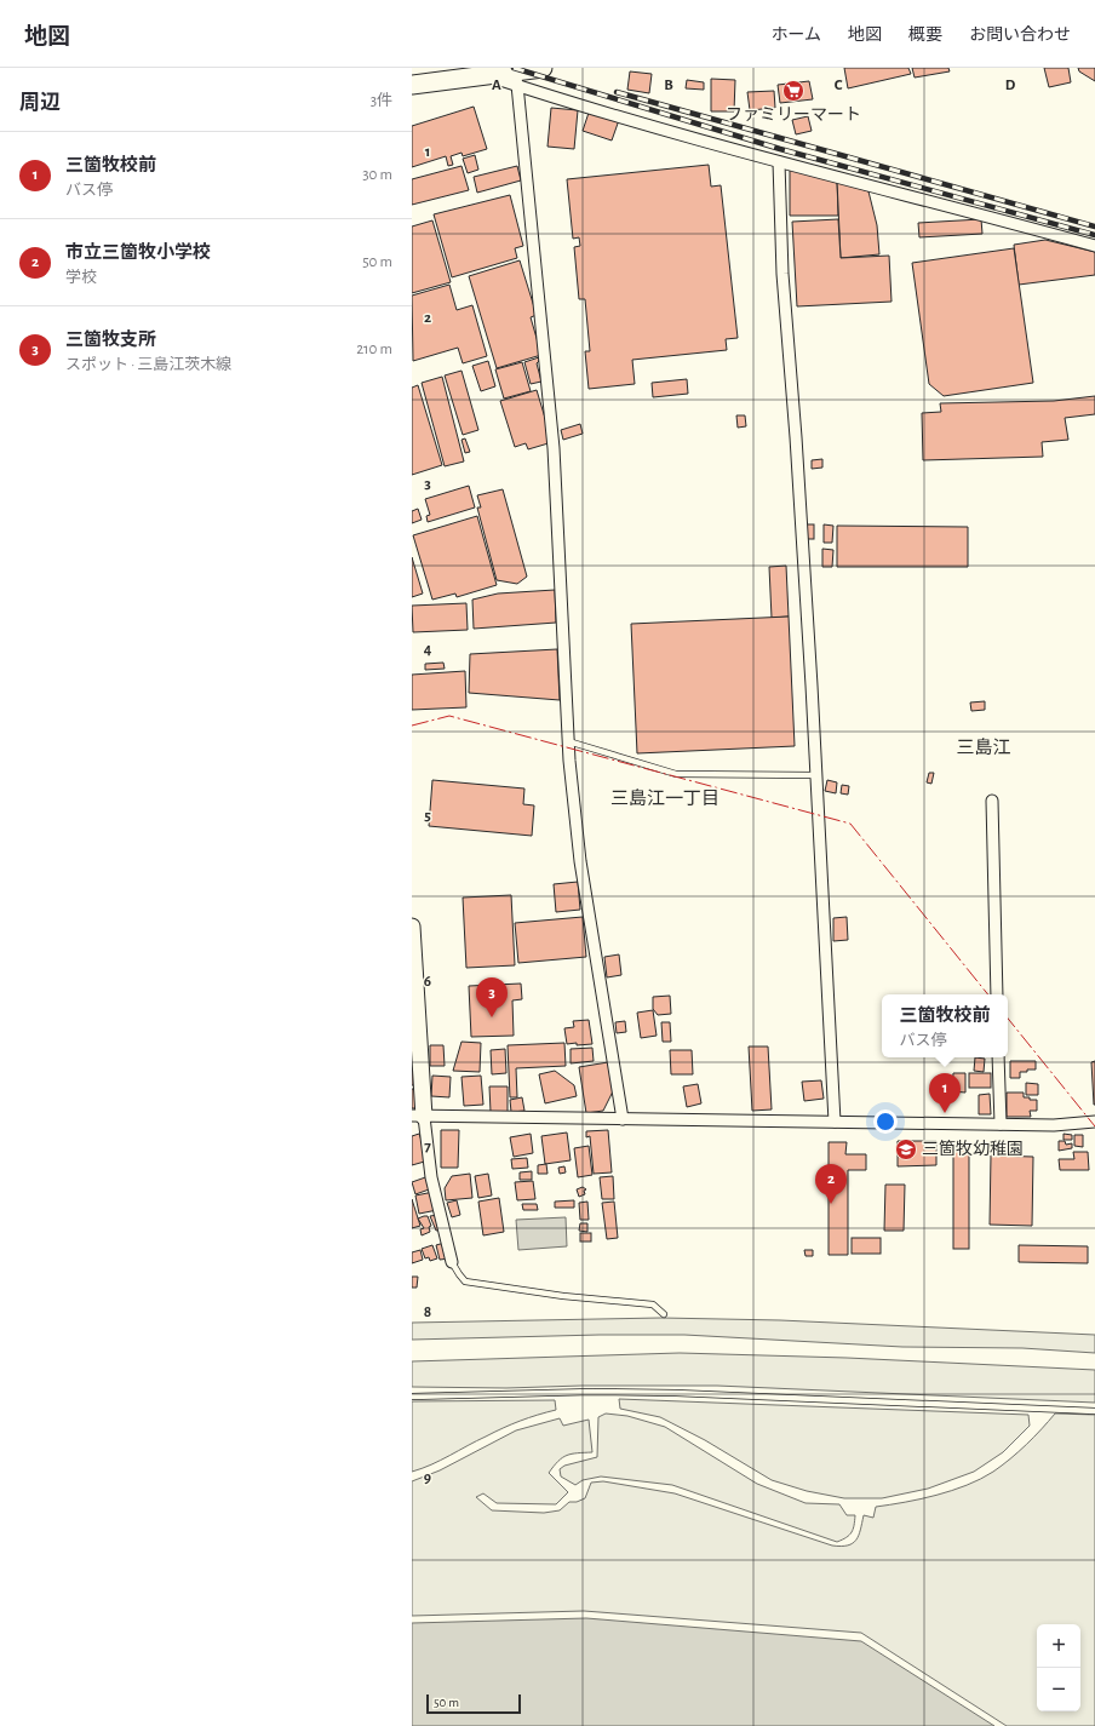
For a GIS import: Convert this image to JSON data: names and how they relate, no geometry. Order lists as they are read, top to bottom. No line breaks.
{"districts":["三島江","三島江一丁目"],"places":{"supermarket":["ファミリーマート"],"school or university":["三箇牧幼稚園"]},"scale_bar":"50 m","page":{"header":"地図","nav":["ホーム","地図","概要","お問い合わせ"],"heading":["周辺","3件"],"list":[{"mark":"1","name":"三箇牧校前","note":"バス停","value":"30 m"},{"mark":"2","name":"市立三箇牧小学校","note":"学校","value":"50 m"},{"mark":"3","name":"三箇牧支所","note":"スポット · 三島江茨木線","value":"210 m"}],"pins":["3","1","2"],"popup":["三箇牧校前","バス停"],"map_buttons":["+","−"],"scale":"50 m"},"grid":{"columns":["A","B","C","D"],"rows":["1","2","3","4","5","6","7","8","9"]}}
